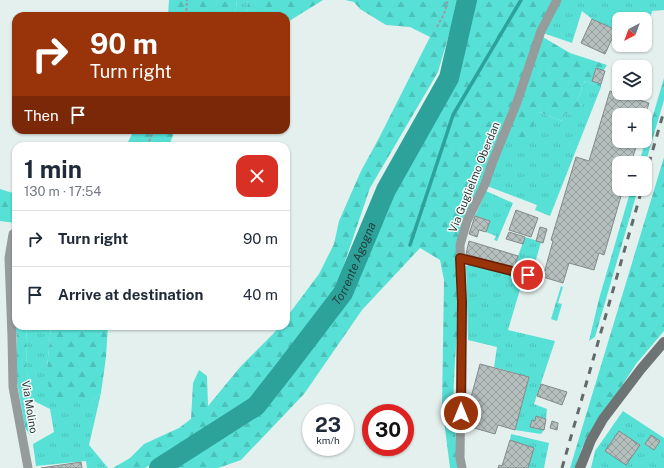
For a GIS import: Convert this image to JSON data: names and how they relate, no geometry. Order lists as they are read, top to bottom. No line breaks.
{"streets":{"street":["Via Guglielmo Oberdan","Via Molino"]},"water":["Torrente Agogna"],"north":"bottom left","page":{"map_buttons":["+","−"],"turn":["90 m","Turn right"],"then":"Then","heading":["1 min","130 m · 17:54"],"list":[{"name":"Turn right","value":"90 m"},{"name":"Arrive at destination","value":"40 m"}],"speed":"23 km/h","limit":"30"}}
